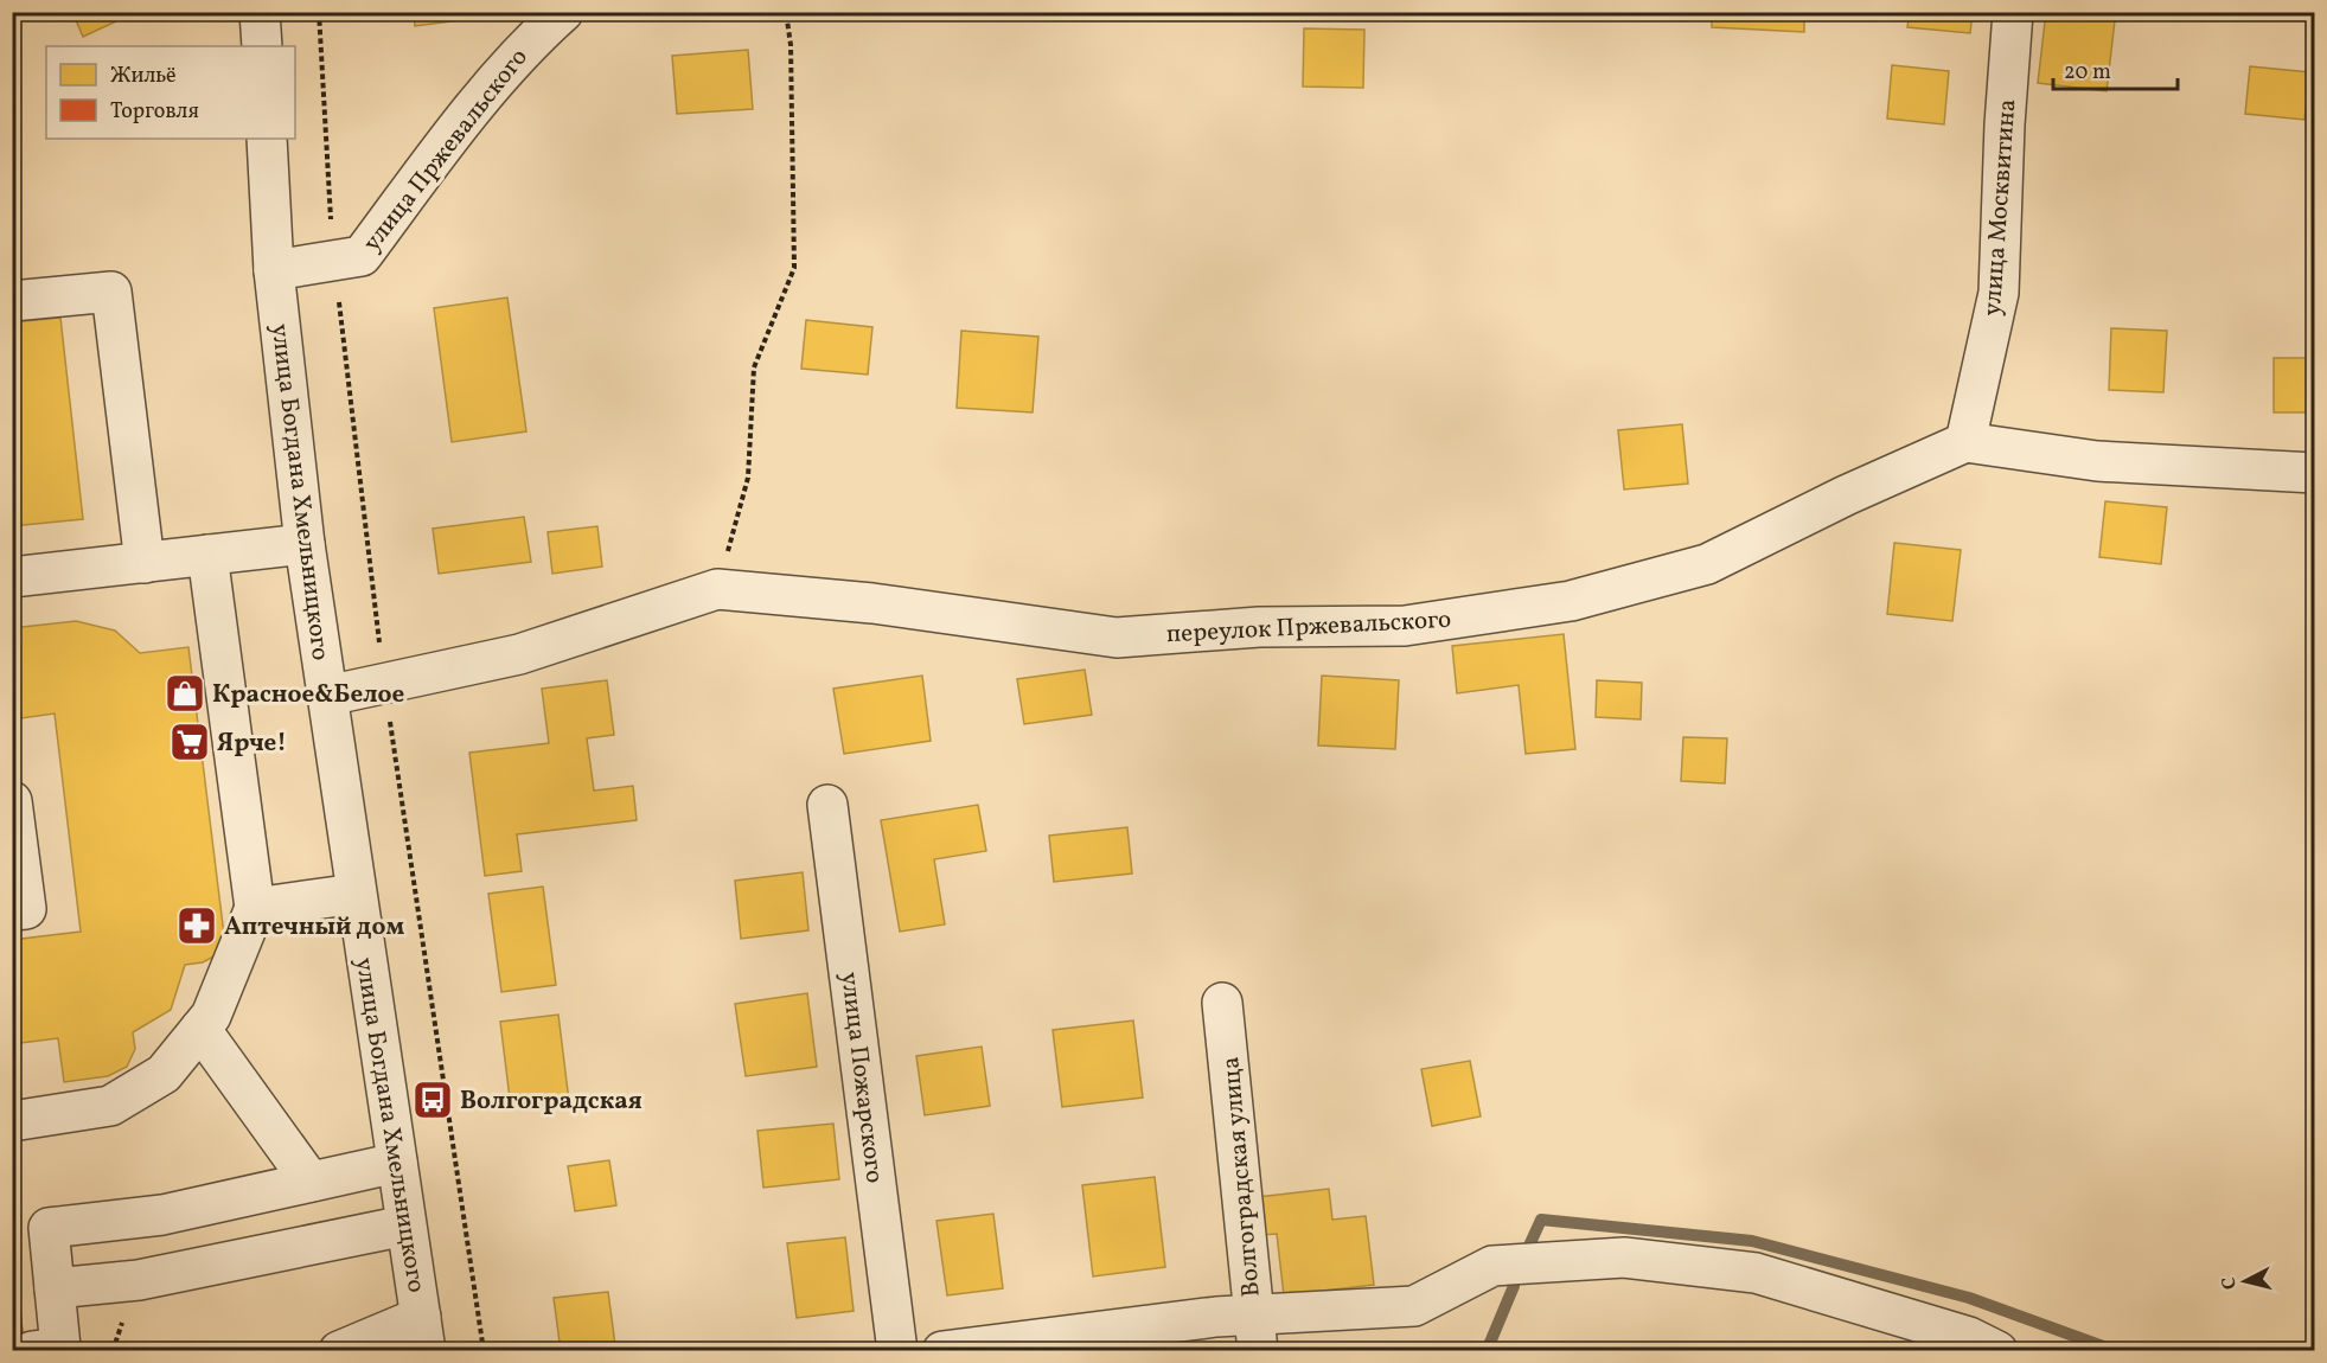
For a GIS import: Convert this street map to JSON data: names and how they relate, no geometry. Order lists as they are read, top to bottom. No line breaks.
{"streets":{"street":["улица Пржевальского","улица Москвитина","улица Богдана Хмельницкого","переулок Пржевальского","улица Пожарского","Волгоградская улица"]},"crossings":[["улица Пржевальского","улица Богдана Хмельницкого"],["улица Москвитина","переулок Пржевальского"],["улица Богдана Хмельницкого","переулок Пржевальского"]],"places":{"shop":["Красное&Белое"],"supermarket":["Ярче!"],"pharmacy":["Аптечный дом"],"bus stop":["Волгоградская"]},"legend":["Жильё","Торговля"],"scale_bar":"20 m","north":"left"}
